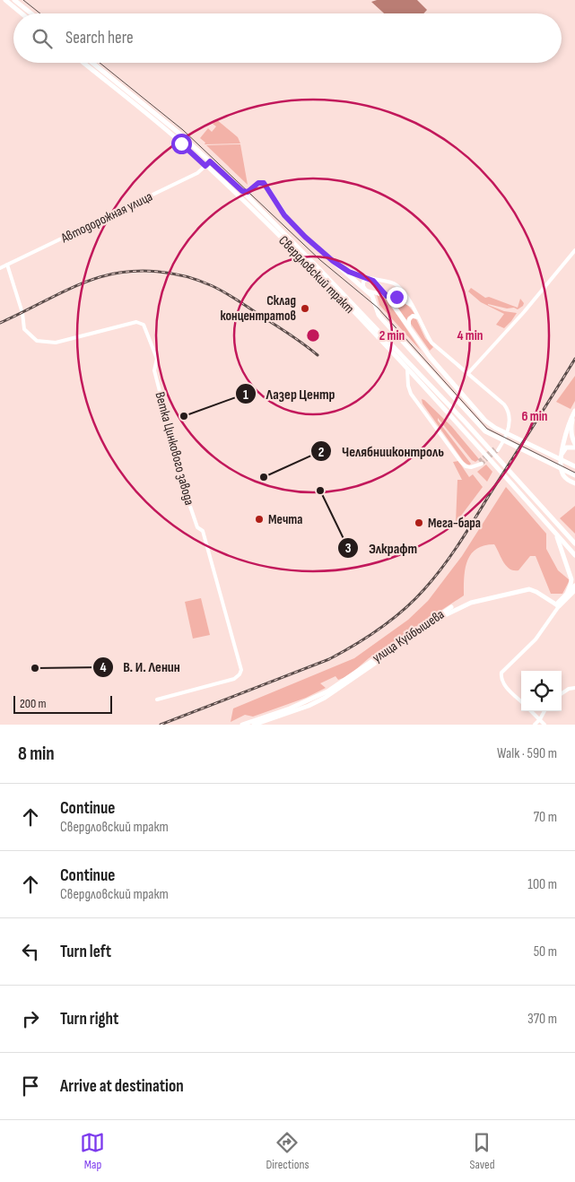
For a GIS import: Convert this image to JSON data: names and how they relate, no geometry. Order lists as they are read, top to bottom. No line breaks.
{"streets":{"main road":["Автодорожная улица","Свердловский тракт","улица Куйбышева"],"street":["Ветка Цинкового завода"]},"crossings":[["Автодорожная улица","Свердловский тракт"],["Автодорожная улица","Ветка Цинкового завода"]],"places":["Склад концентратов","Лазер Центр","Челябнииконтроль","Элкрафт","Мечта","Мега-бара","В. И. Ленин"],"scale_bar":"200 m","page":{"search":"Search here","scale":"200 m","heading":["8 min","Walk · 590 m"],"list":[["Continue","Свердловский тракт","70 m"],["Continue","Свердловский тракт","100 m"],["Turn left","50 m"],["Turn right","370 m"],"Arrive at destination"],"nav":["Map","Directions","Saved"]},"rings":["2 min","4 min","6 min"]}
